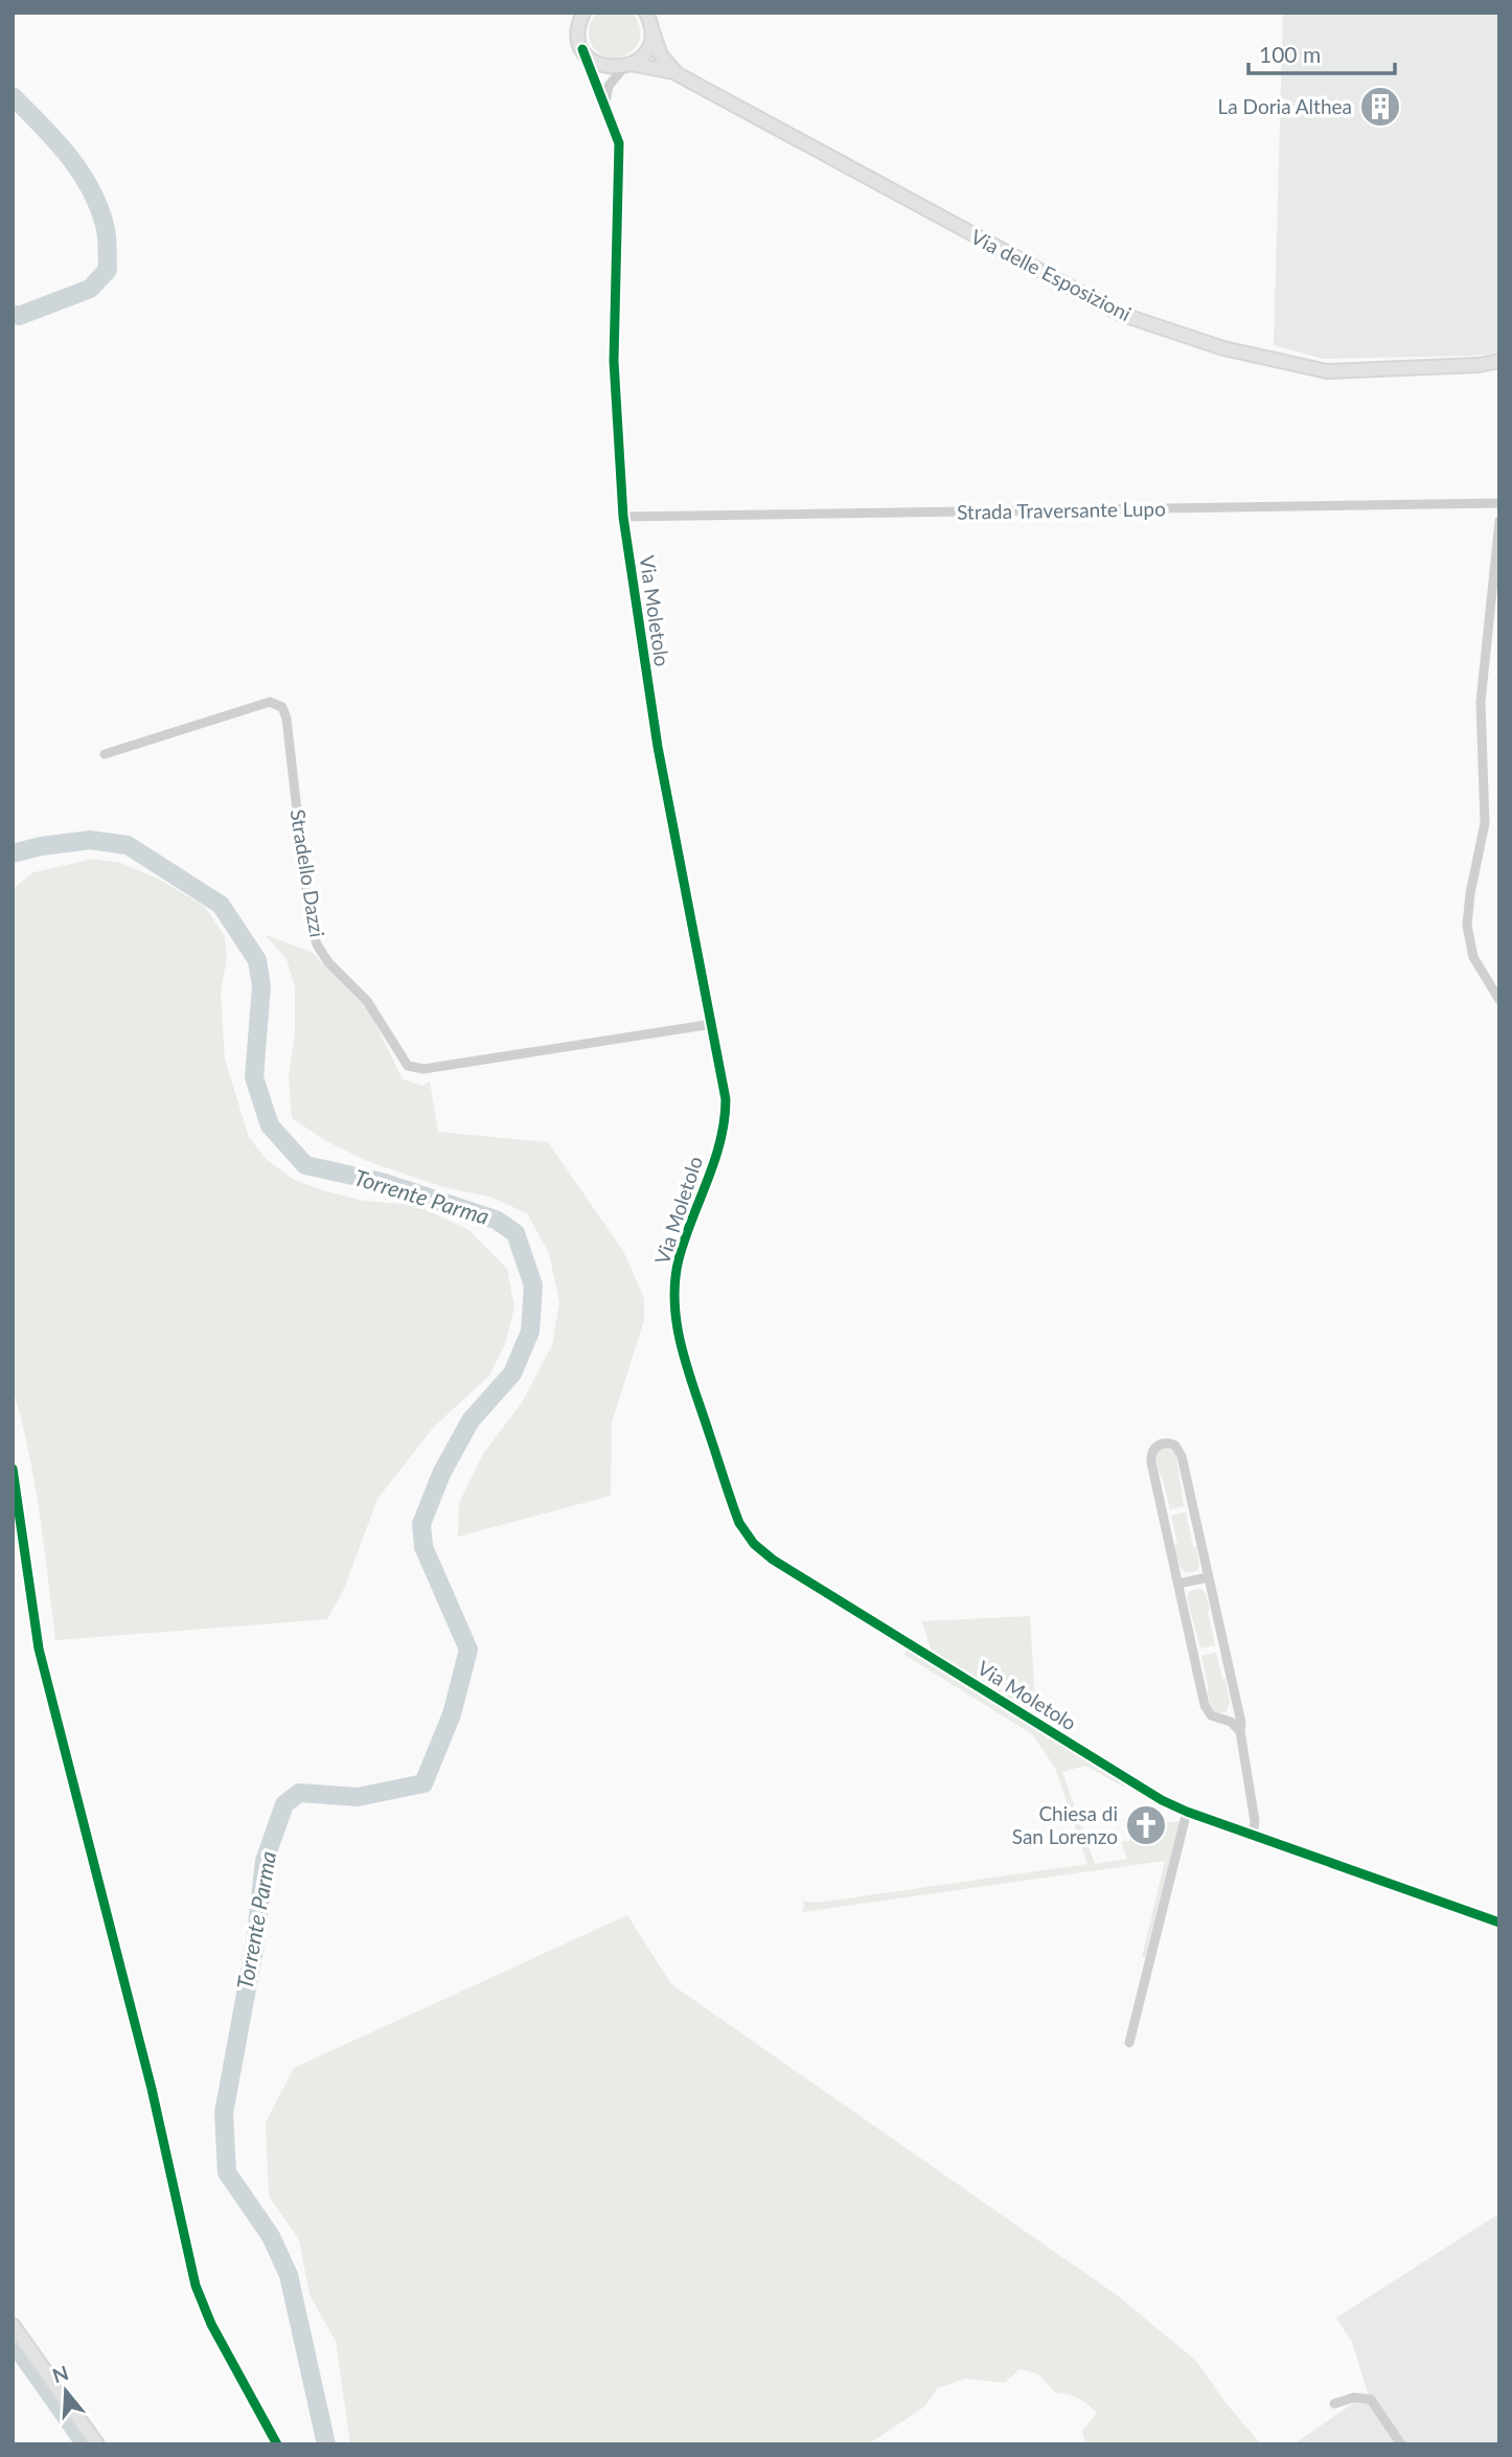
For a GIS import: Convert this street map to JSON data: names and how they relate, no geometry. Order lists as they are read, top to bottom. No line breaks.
{"streets":{"street":["Via delle Esposizioni","Strada Traversante Lupo","Via Moletolo","Stradello Dazzi"]},"crossings":[["Strada Traversante Lupo","Via Moletolo"],["Via Moletolo","Stradello Dazzi"]],"water":["Torrente Parma"],"places":{"building":["La Doria Althea"],"church":["Chiesa di San Lorenzo"]},"scale_bar":"100 m","north":"top"}
